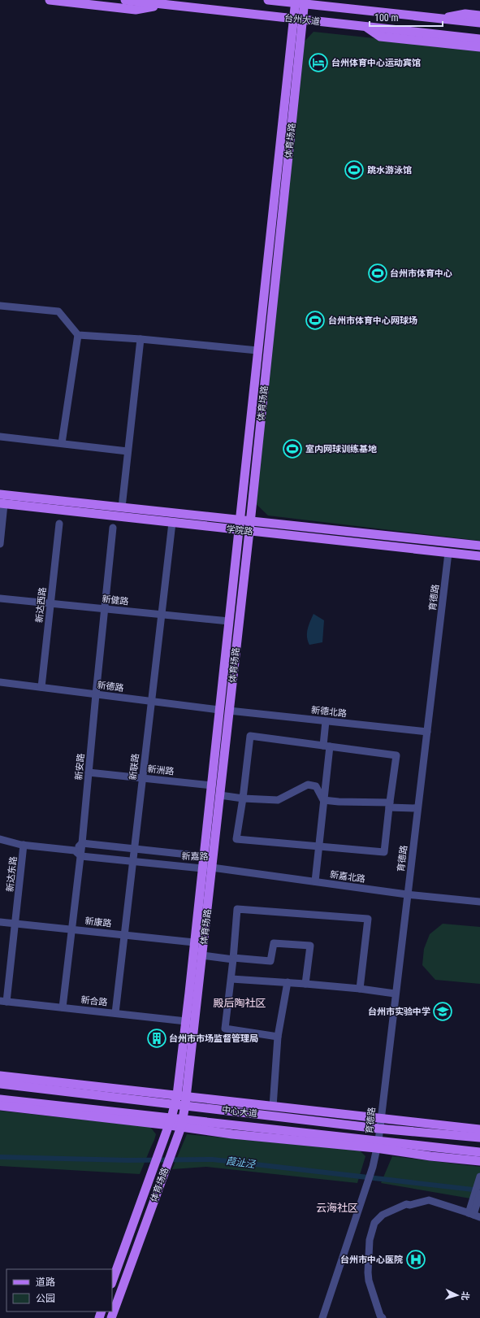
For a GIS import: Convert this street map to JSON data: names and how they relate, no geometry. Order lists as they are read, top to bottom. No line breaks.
{"streets":{"main road":["台州大道","体育场路","学院路","中心大道"],"street":["育德路","新健路","新达西路","新德路","新德北路","新安路","新联路","新洲路","新嘉路","新达东路","新嘉北路","新康路","新合路"]},"crossings":[["台州大道","体育场路"],["体育场路","学院路"],["体育场路","新德北路"],["体育场路","新嘉路"],["体育场路","新嘉北路"],["体育场路","中心大道"],["学院路","育德路"],["学院路","新联路"],["育德路","新德北路"],["育德路","新嘉北路"],["育德路","中心大道"],["新健路","新达西路"],["新健路","新安路"],["新健路","新联路"],["新达西路","新德路"],["新德路","新安路"],["新德路","新联路"],["新安路","新洲路"],["新安路","新嘉路"],["新安路","新康路"],["新安路","新合路"],["新联路","新洲路"],["新联路","新嘉路"],["新联路","新康路"],["新联路","新合路"],["新嘉路","新嘉北路"],["新达东路","新康路"],["新达东路","新合路"]],"districts":["殿后陶社区","云海社区"],"water":["葭沚泾"],"places":{"hotel":["台州体育中心运动宾馆"],"sports":["跳水游泳馆","台州市体育中心","台州市体育中心网球场","室内网球训练基地"],"school or university":["台州市实验中学"],"building":["台州市市场监督管理局"],"hospital":["台州市中心医院"]},"legend":["道路","公园"],"scale_bar":"100 m","north":"right"}
